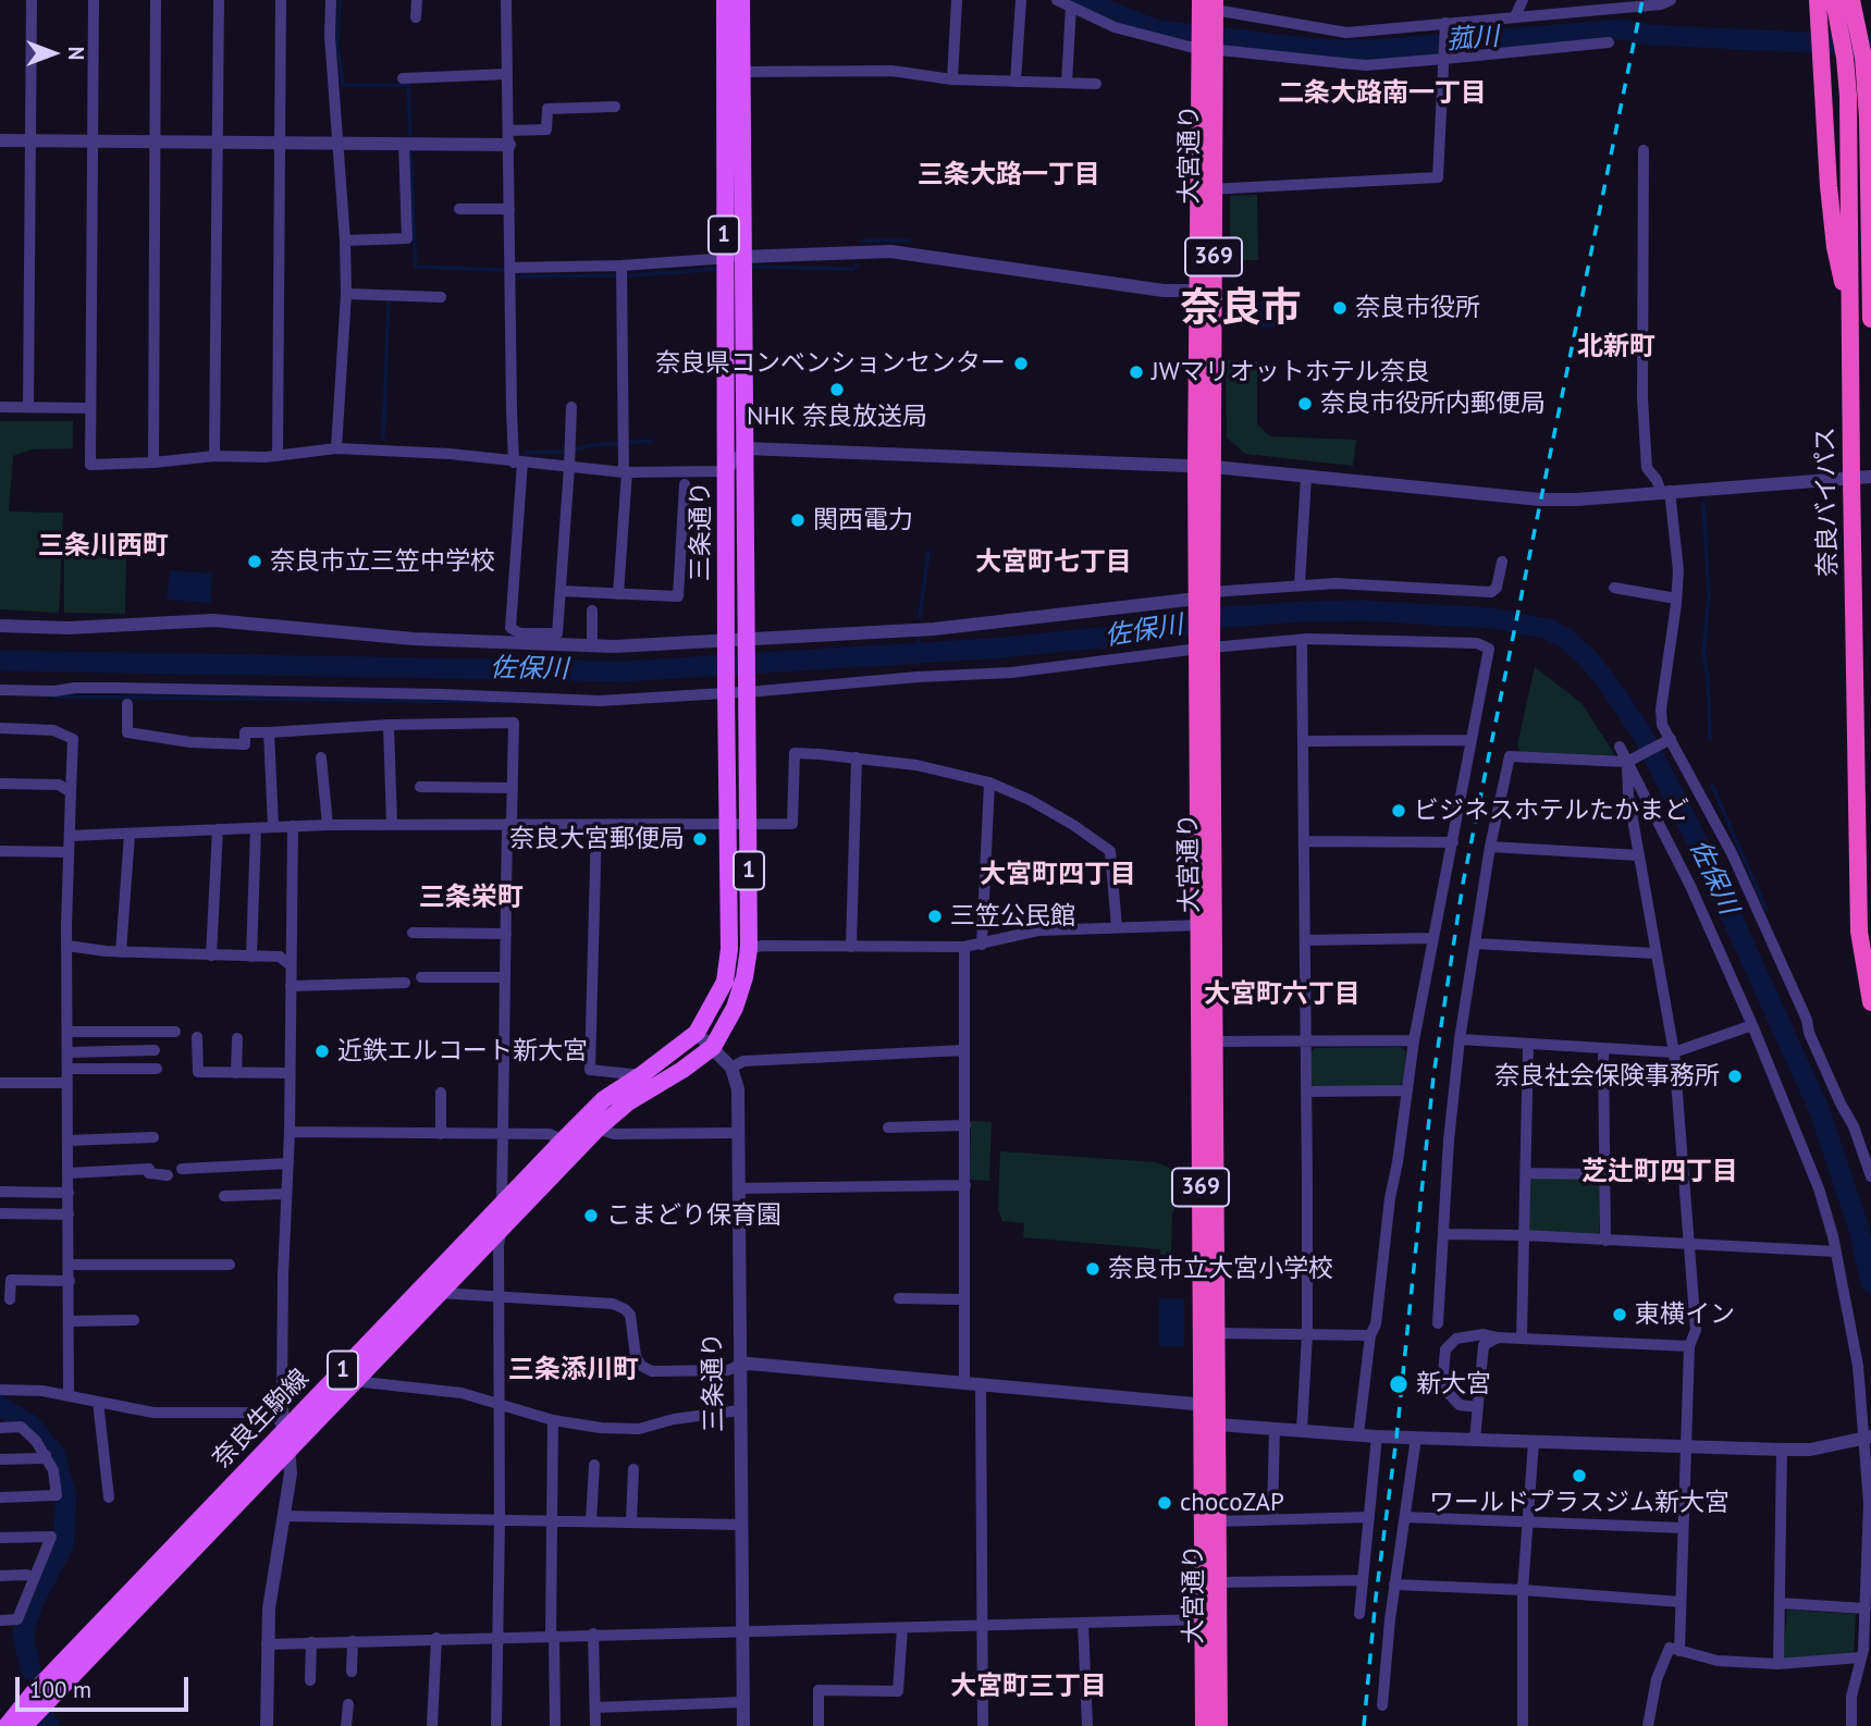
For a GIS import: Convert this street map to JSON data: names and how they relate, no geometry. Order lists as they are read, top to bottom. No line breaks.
{"streets":{"highway":["大宮通り","369","奈良バイパス"],"main road":["1","三条通り","奈良生駒線"]},"crossings":[["三条通り","奈良生駒線"]],"districts":["二条大路南一丁目","三条大路一丁目","奈良市","北新町","三条川西町","大宮町七丁目","大宮町四丁目","三条栄町","大宮町六丁目","芝辻町四丁目","三条添川町","大宮町三丁目"],"water":["菰川","佐保川"],"places":["奈良市役所","奈良県コンベンションセンター","JWマリオットホテル奈良","NHK 奈良放送局","奈良市役所内郵便局","関西電力","奈良市立三笠中学校","ビジネスホテルたかまど","奈良大宮郵便局","三笠公民館","近鉄エルコート新大宮","奈良社会保険事務所","こまどり保育園","奈良市立大宮小学校","東横イン","新大宮","ワールドプラスジム新大宮","chocoZAP"],"scale_bar":"100 m","north":"right"}
